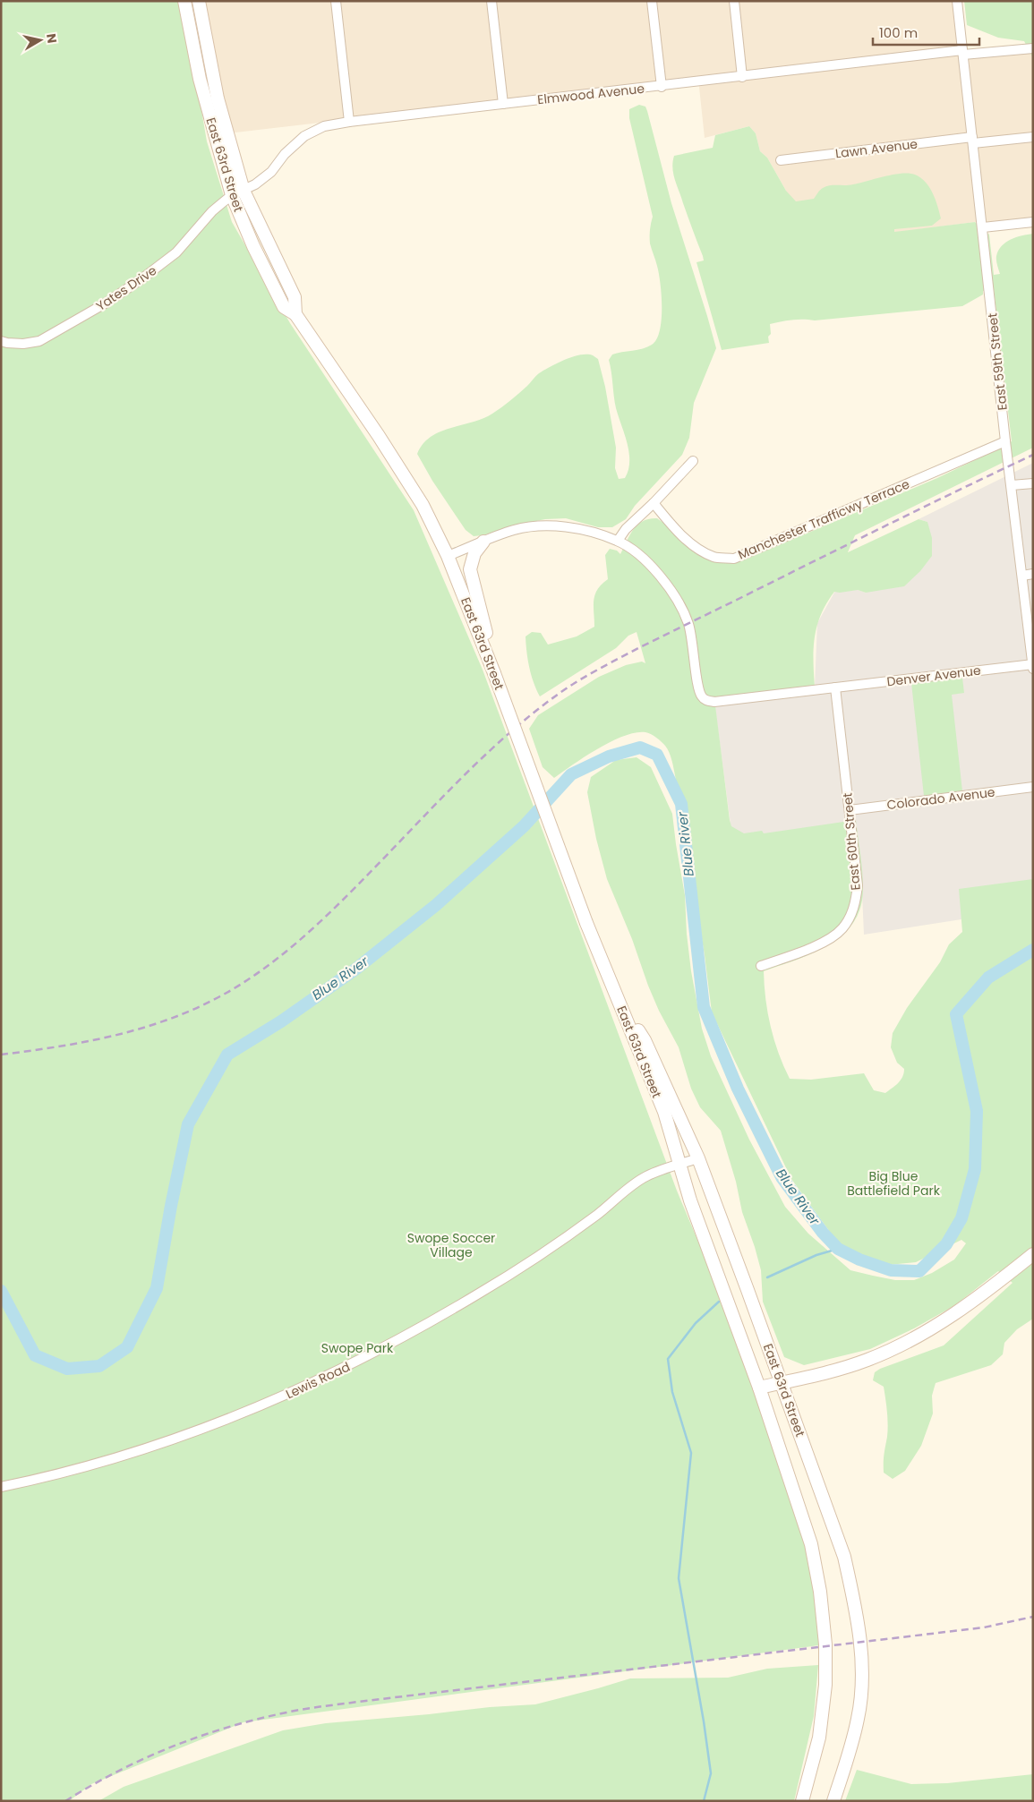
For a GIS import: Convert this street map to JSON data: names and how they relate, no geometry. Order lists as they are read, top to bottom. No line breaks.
{"streets":{"main road":["East 63rd Street"],"street":["Elmwood Avenue","Lawn Avenue","Yates Drive","East 59th Street","Manchester Trafficwy Terrace","Denver Avenue","Colorado Avenue","East 60th Street","Lewis Road"]},"crossings":[["Elmwood Avenue","East 63rd Street"],["Elmwood Avenue","Yates Drive"],["Elmwood Avenue","East 59th Street"],["Lawn Avenue","East 59th Street"],["East 63rd Street","Yates Drive"],["East 63rd Street","Lewis Road"],["East 59th Street","Manchester Trafficwy Terrace"],["East 59th Street","Denver Avenue"],["Denver Avenue","East 60th Street"],["Colorado Avenue","East 60th Street"]],"water":["Blue River"],"parks":["Big Blue Battlefield Park","Swope Soccer Village","Swope Park"],"scale_bar":"100 m","north":"right"}
